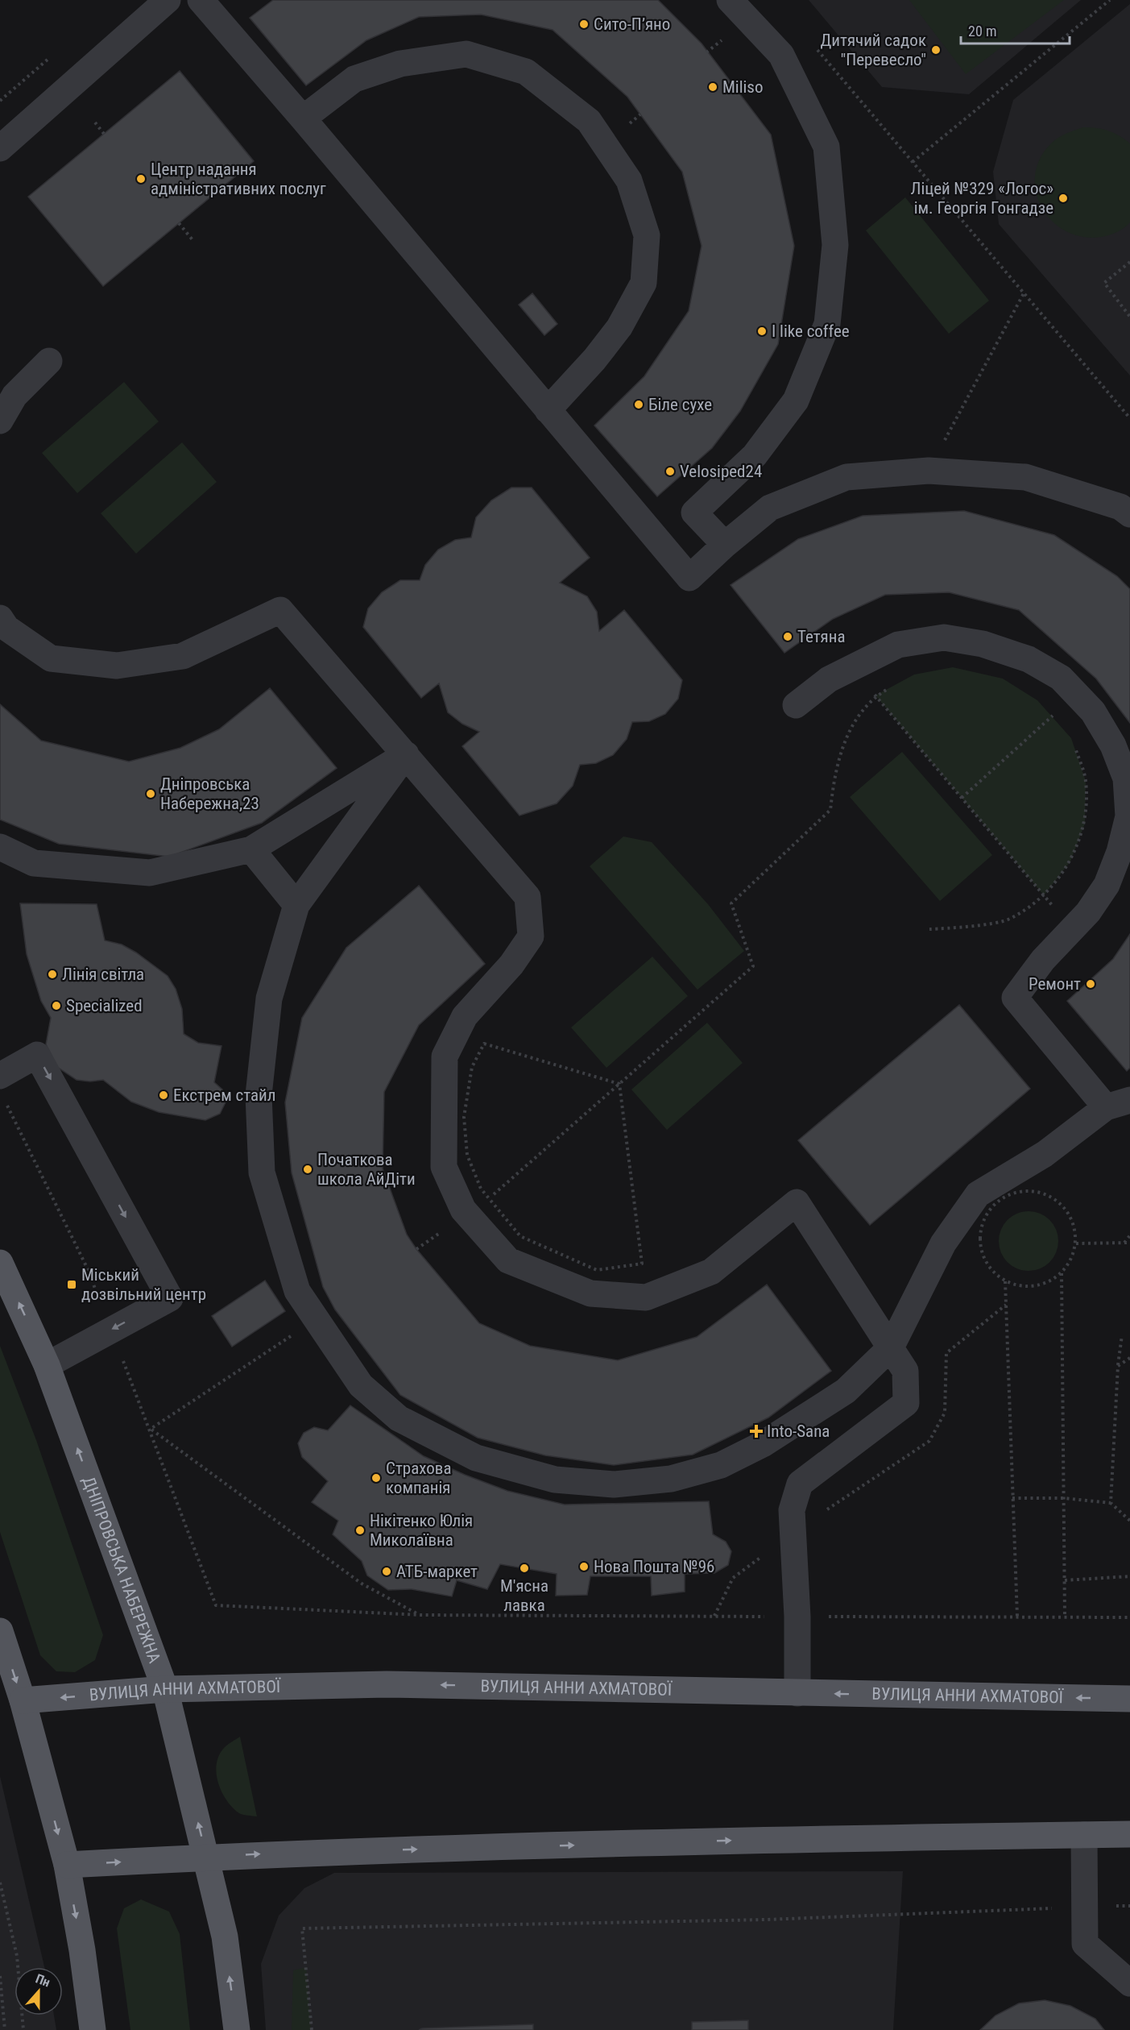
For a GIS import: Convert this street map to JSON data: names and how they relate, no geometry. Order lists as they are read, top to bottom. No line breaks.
{"streets":{"main road":["ДНІПРОВСЬКА НАБЕРЕЖНА","ВУЛИЦЯ АННИ АХМАТОВОЇ"]},"crossings":[["ДНІПРОВСЬКА НАБЕРЕЖНА","ВУЛИЦЯ АННИ АХМАТОВОЇ"]],"places":{"other":["Сито-П’яно","Дитячий садок \"Перевесло\"","Miliso","Центр надання адміністративних послуг","Ліцей №329 «Логос» ім. Георгія Гонгадзе","I like coffee","Біле сухе","Velosiped24","Тетяна","Дніпровська Набережна,23","Лінія світла","Ремонт","Specialized","Екстрем стайл","Початкова школа АйДіти","Страхова компанія","Нікітенко Юлія Миколаївна","Нова Пошта №96","М'ясна лавка","АТБ-маркет"],"transit":["Міський дозвільний центр"],"health":["Into-Sana"]},"scale_bar":"20 m","north":"top"}
